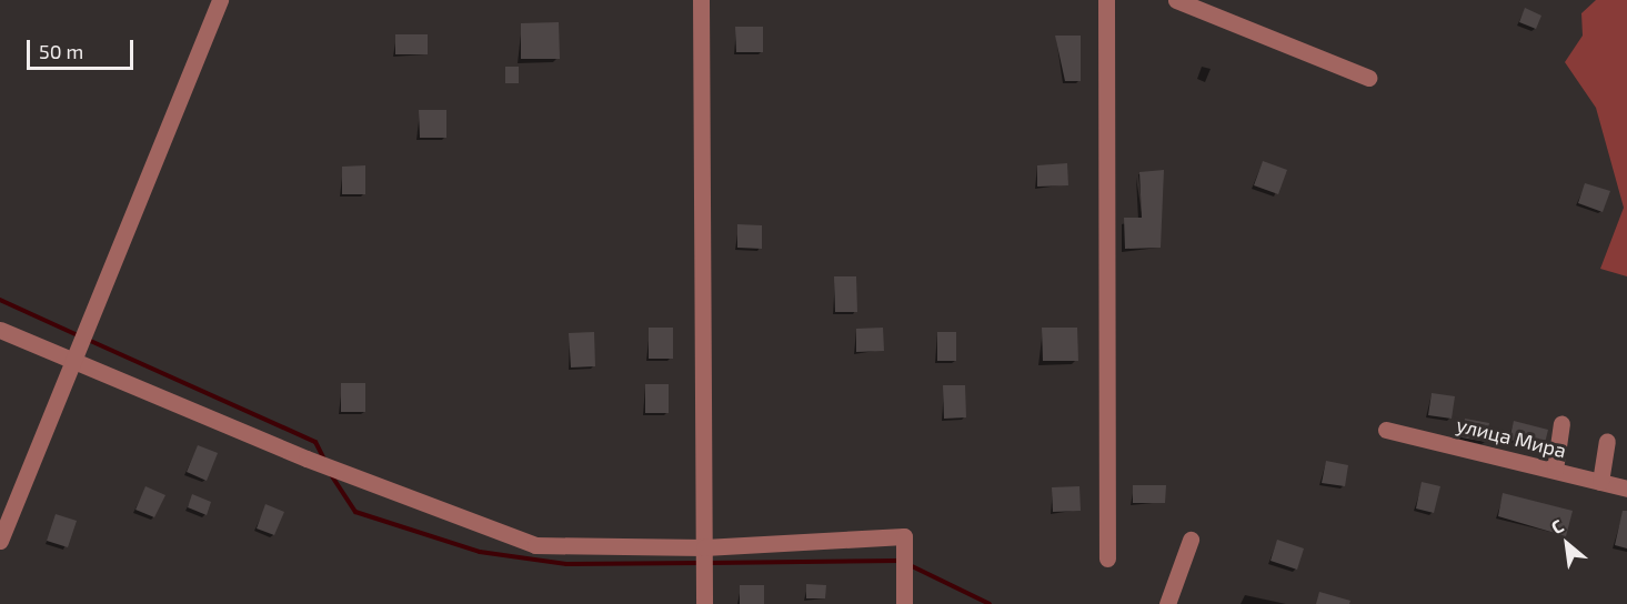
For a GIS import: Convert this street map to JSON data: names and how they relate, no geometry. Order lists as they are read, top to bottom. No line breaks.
{"streets":{"street":["улица Мира"]},"scale_bar":"50 m","north":"top left"}
